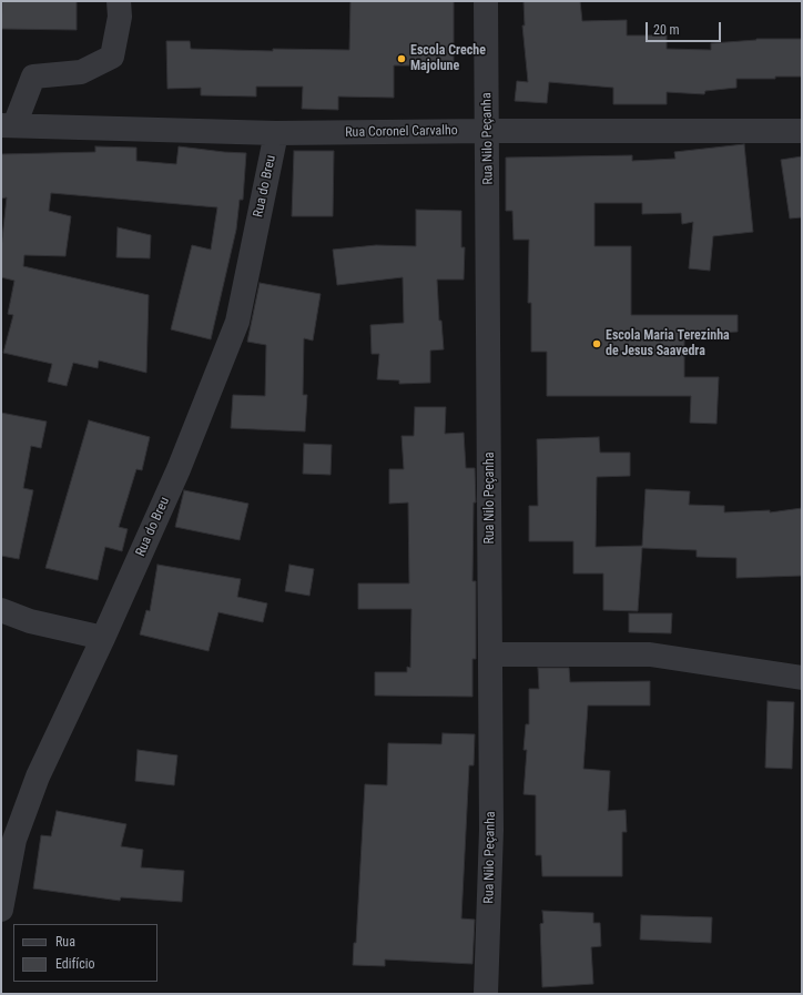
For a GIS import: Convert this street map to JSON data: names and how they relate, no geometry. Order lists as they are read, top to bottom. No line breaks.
{"streets":{"street":["Rua Coronel Carvalho","Rua Nilo Peçanha","Rua do Breu"]},"crossings":[["Rua Coronel Carvalho","Rua Nilo Peçanha"],["Rua Coronel Carvalho","Rua do Breu"]],"places":["Escola Creche Majolune","Escola Maria Terezinha de Jesus Saavedra"],"legend":["Rua","Edifício"],"scale_bar":"20 m"}
